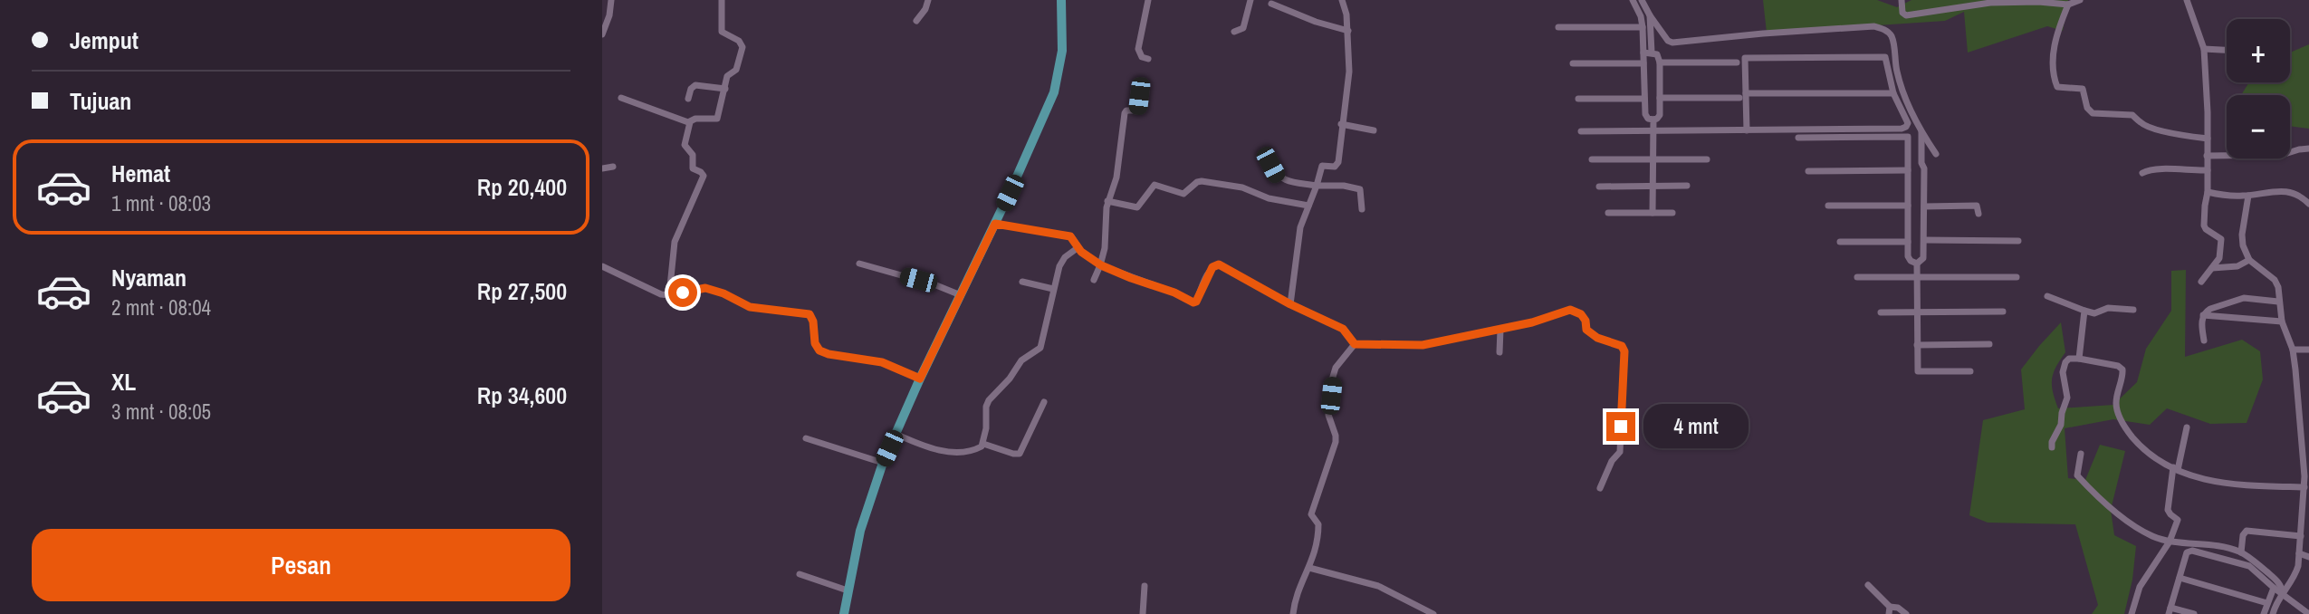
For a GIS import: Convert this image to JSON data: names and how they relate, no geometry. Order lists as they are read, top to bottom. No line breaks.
{"page":{"banner":["Jemput","Tujuan"],"map_buttons":["+","−"],"list":[{"name":"Hemat","note":"1 mnt · 08:03","value":"Rp 20,400"},{"name":"Nyaman","note":"2 mnt · 08:04","value":"Rp 27,500"},{"name":"XL","note":"3 mnt · 08:05","value":"Rp 34,600"}],"bubble":"4 mnt","buttons":"Pesan"}}
